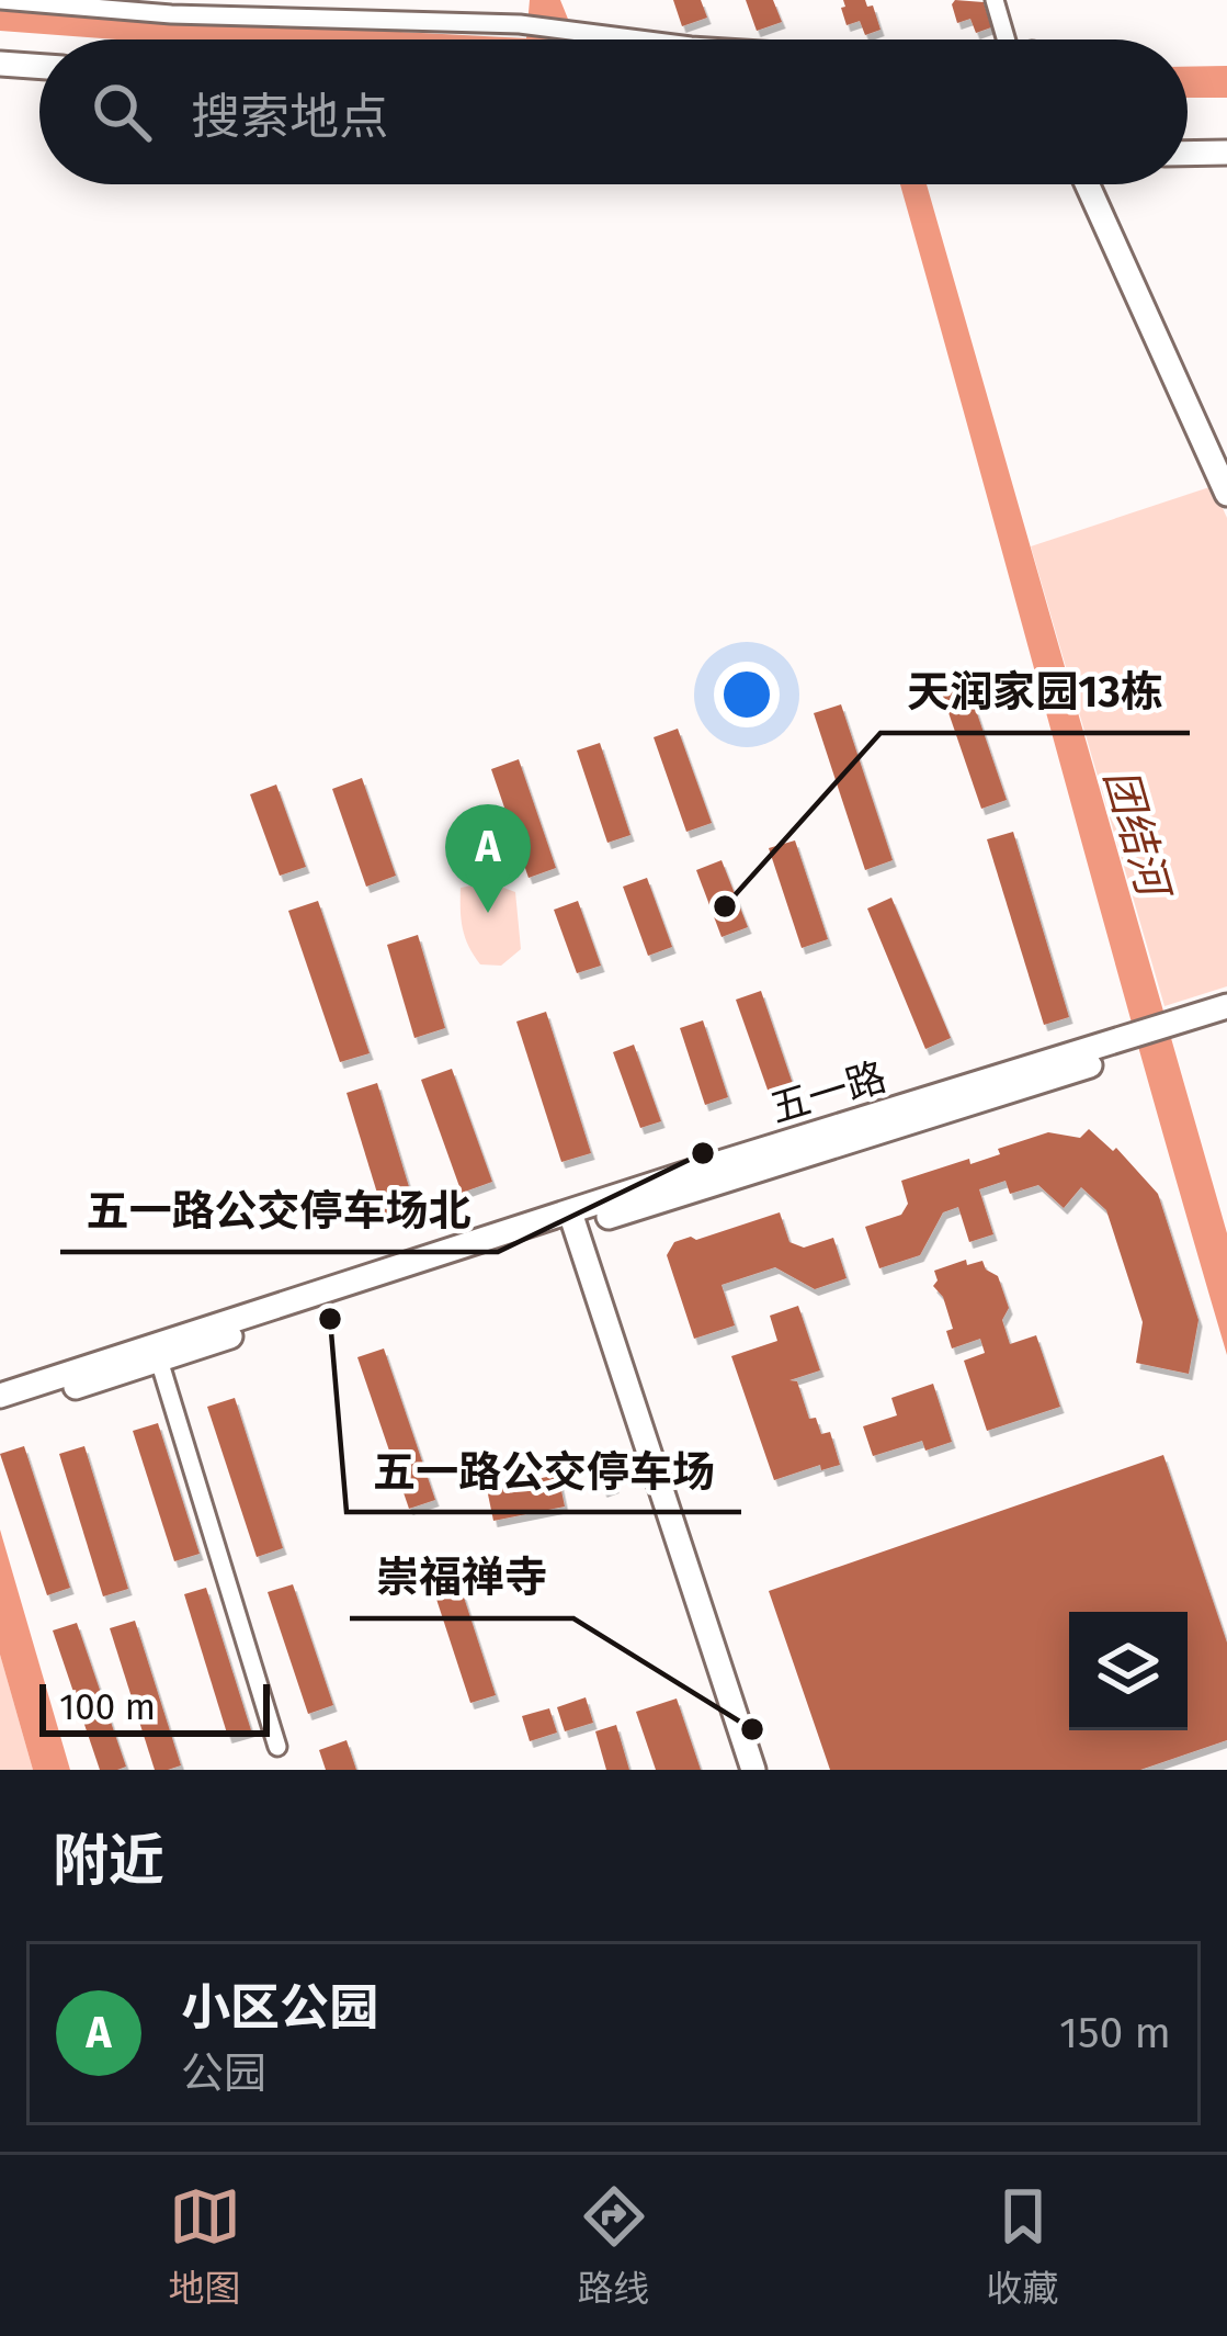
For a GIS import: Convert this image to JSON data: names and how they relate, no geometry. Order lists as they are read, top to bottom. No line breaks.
{"streets":{"main road":["五一路"]},"water":["团结河"],"places":["天润家园13栋","五一路公交停车场北","五一路公交停车场","崇福禅寺"],"scale_bar":"100 m","page":{"search":"搜索地点","pins":"A","scale":"100 m","heading":"附近","list":[{"mark":"A","name":"小区公园","note":"公园","value":"150 m"}],"nav":["地图","路线","收藏"]}}
